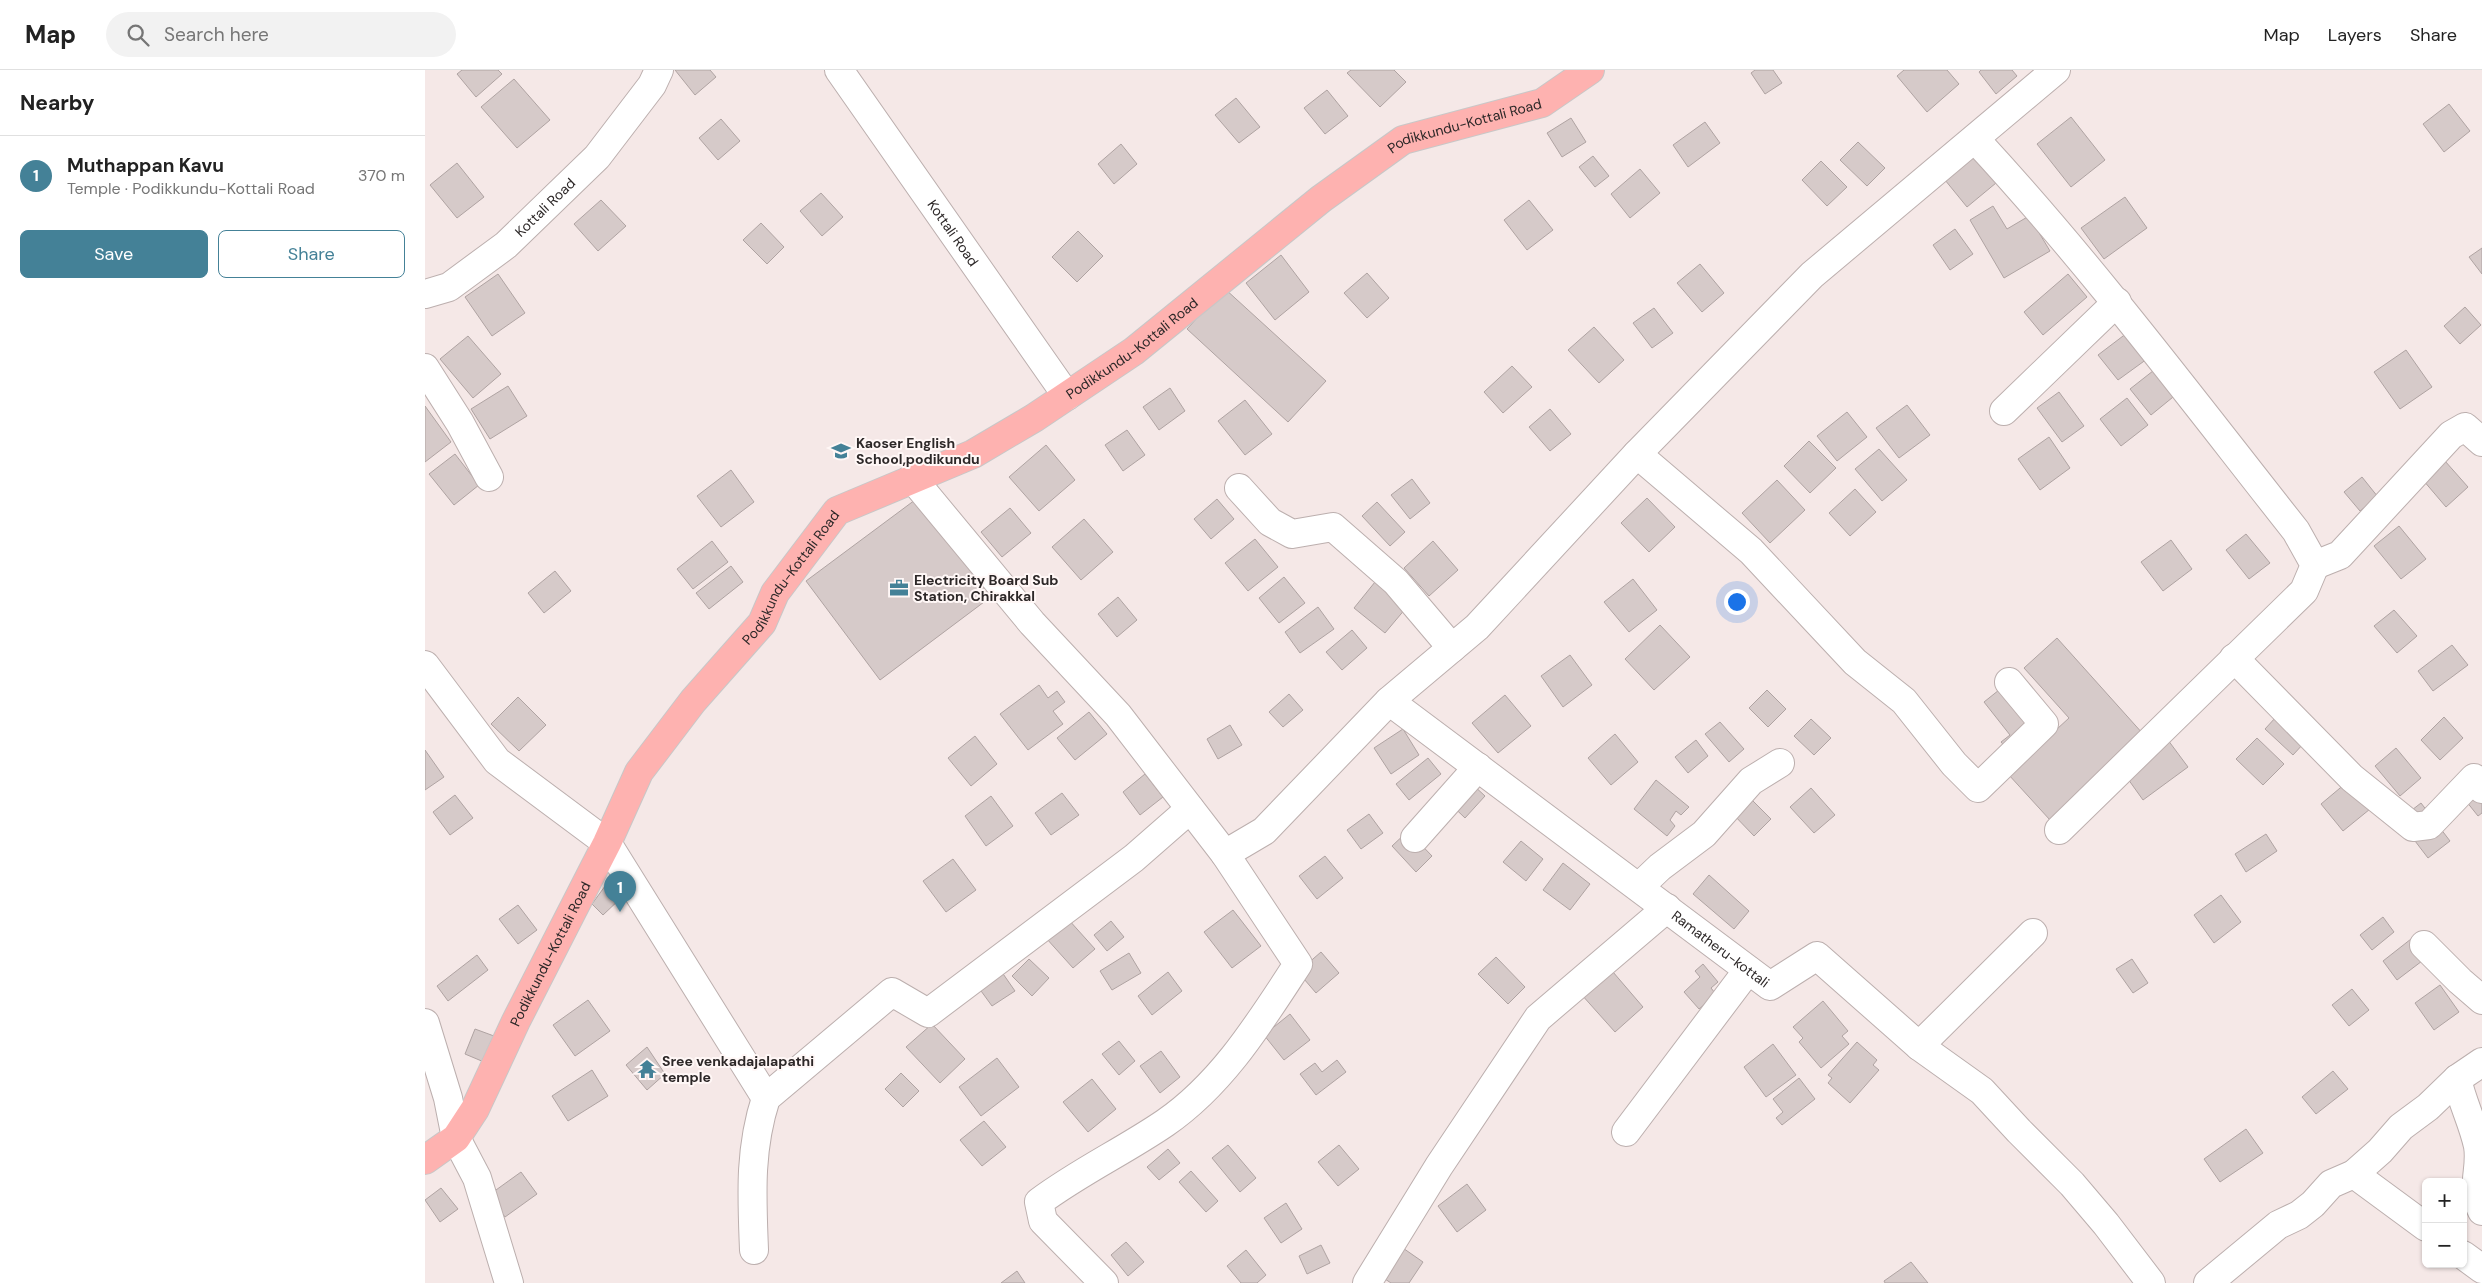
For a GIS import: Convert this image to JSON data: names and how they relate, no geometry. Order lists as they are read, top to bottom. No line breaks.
{"streets":{"main road":["Podikkundu-Kottali Road"],"street":["Kottali Road","Ramatheru-kottali"]},"crossings":[["Podikkundu-Kottali Road","Kottali Road"]],"places":{"school or university":["Kaoser English School,podikundu"],"office":["Electricity Board Sub Station, Chirakkal"],"temple":["Sree venkadajalapathi temple"]},"page":{"header":"Map","search":"Search here","nav":["Map","Layers","Share"],"heading":"Nearby","list":[{"mark":"1","name":"Muthappan Kavu","note":"Temple · Podikkundu-Kottali Road","value":"370 m"}],"buttons":["Save","Share"],"pins":"1","map_buttons":["+","−"]}}
